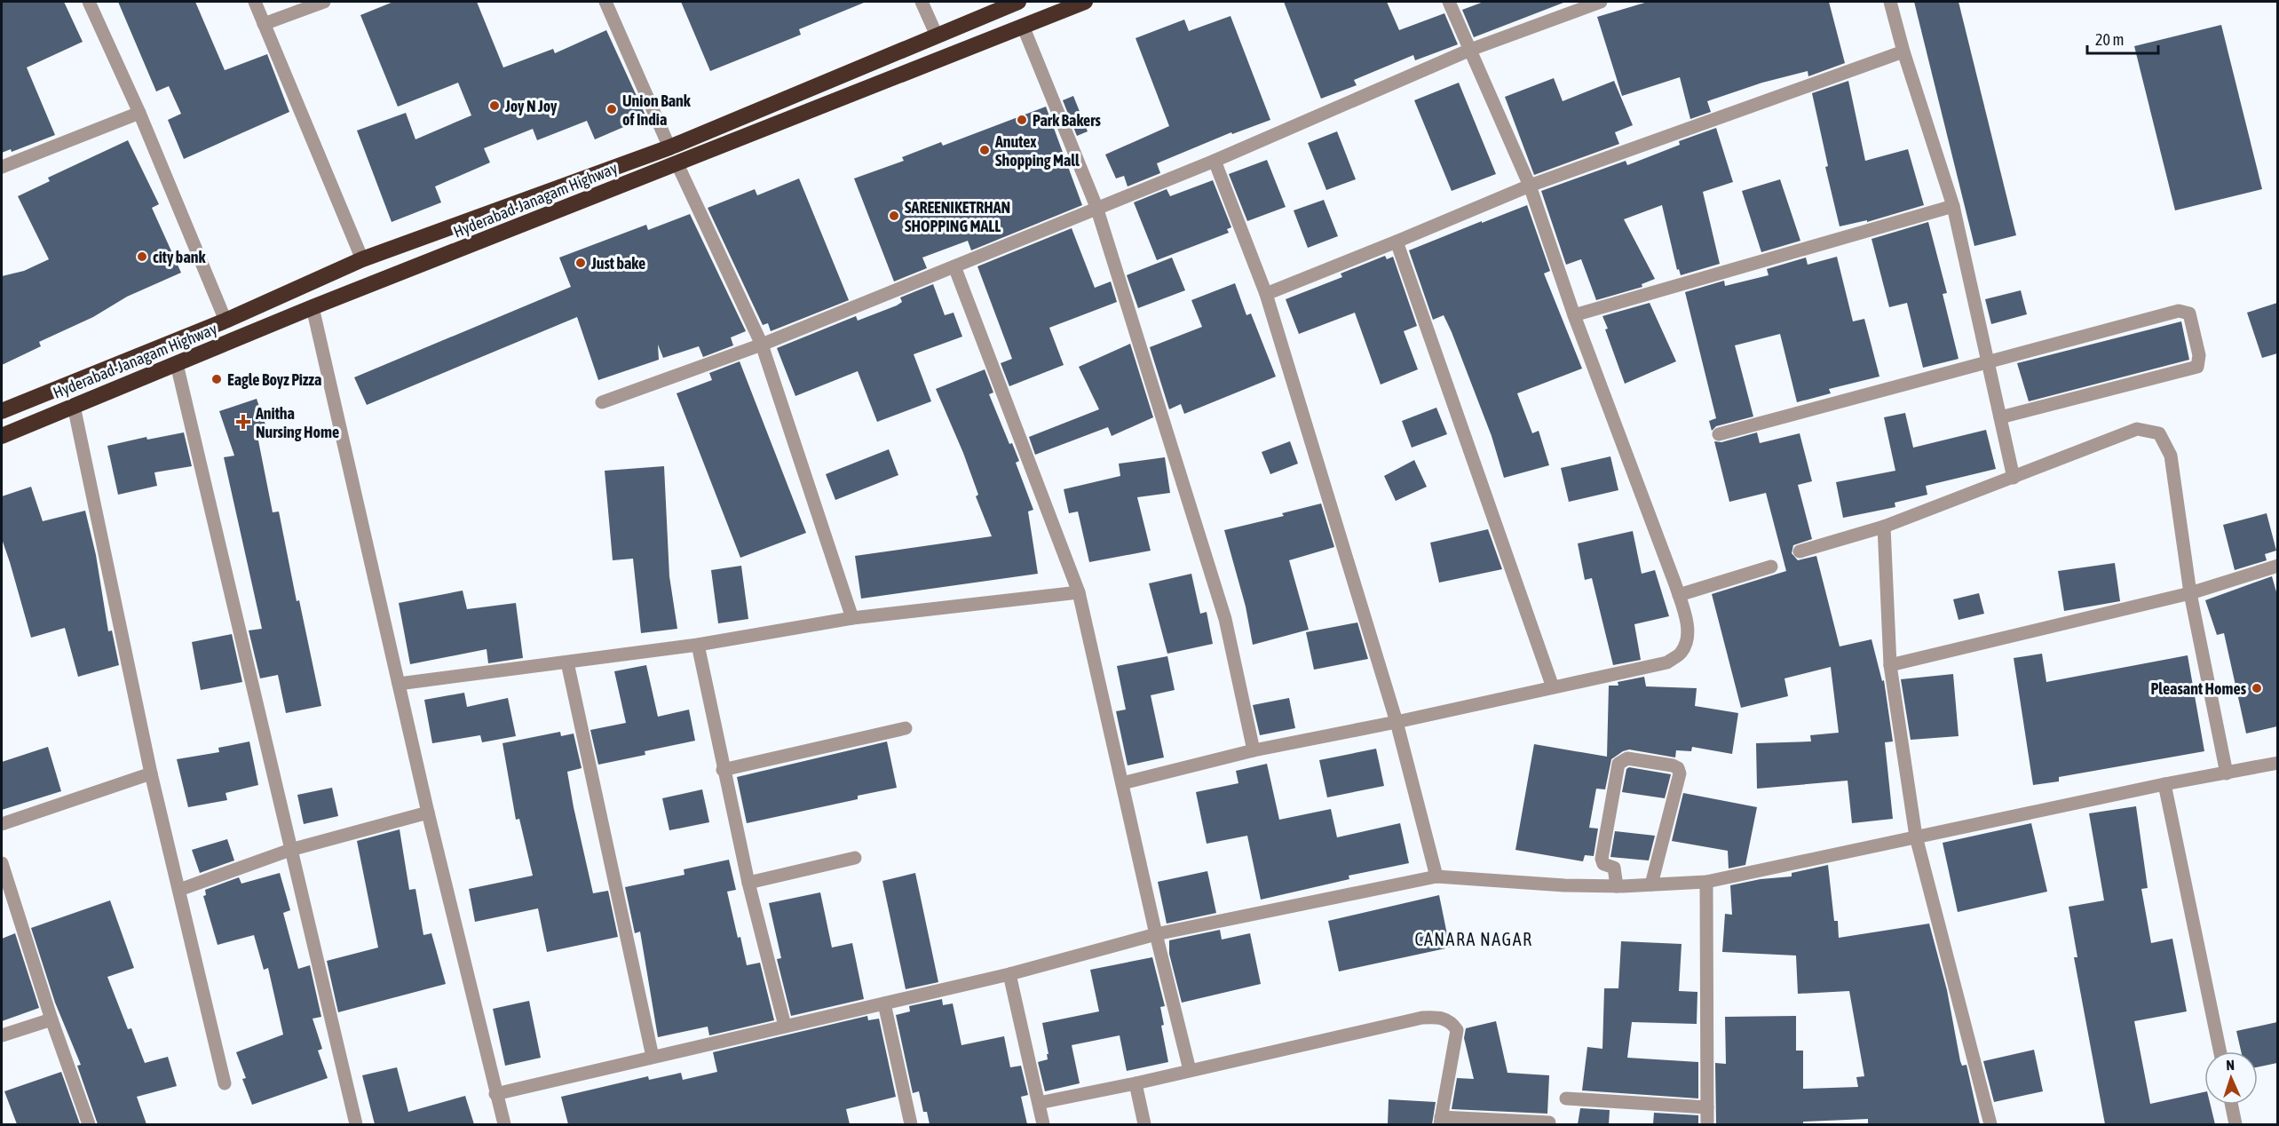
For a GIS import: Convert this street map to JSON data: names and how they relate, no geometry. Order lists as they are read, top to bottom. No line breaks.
{"streets":{"highway":["Hyderabad-Janagam Highway"]},"districts":["CANARA NAGAR"],"places":{"other":["Joy N Joy","Union Bank of India","Park Bakers","Anutex Shopping Mall","SAREENIKETRHAN SHOPPING MALL","city bank","Just bake","Eagle Boyz Pizza","Pleasant Homes"],"health":["Anitha Nursing Home"]},"scale_bar":"20 m","north":"top"}
